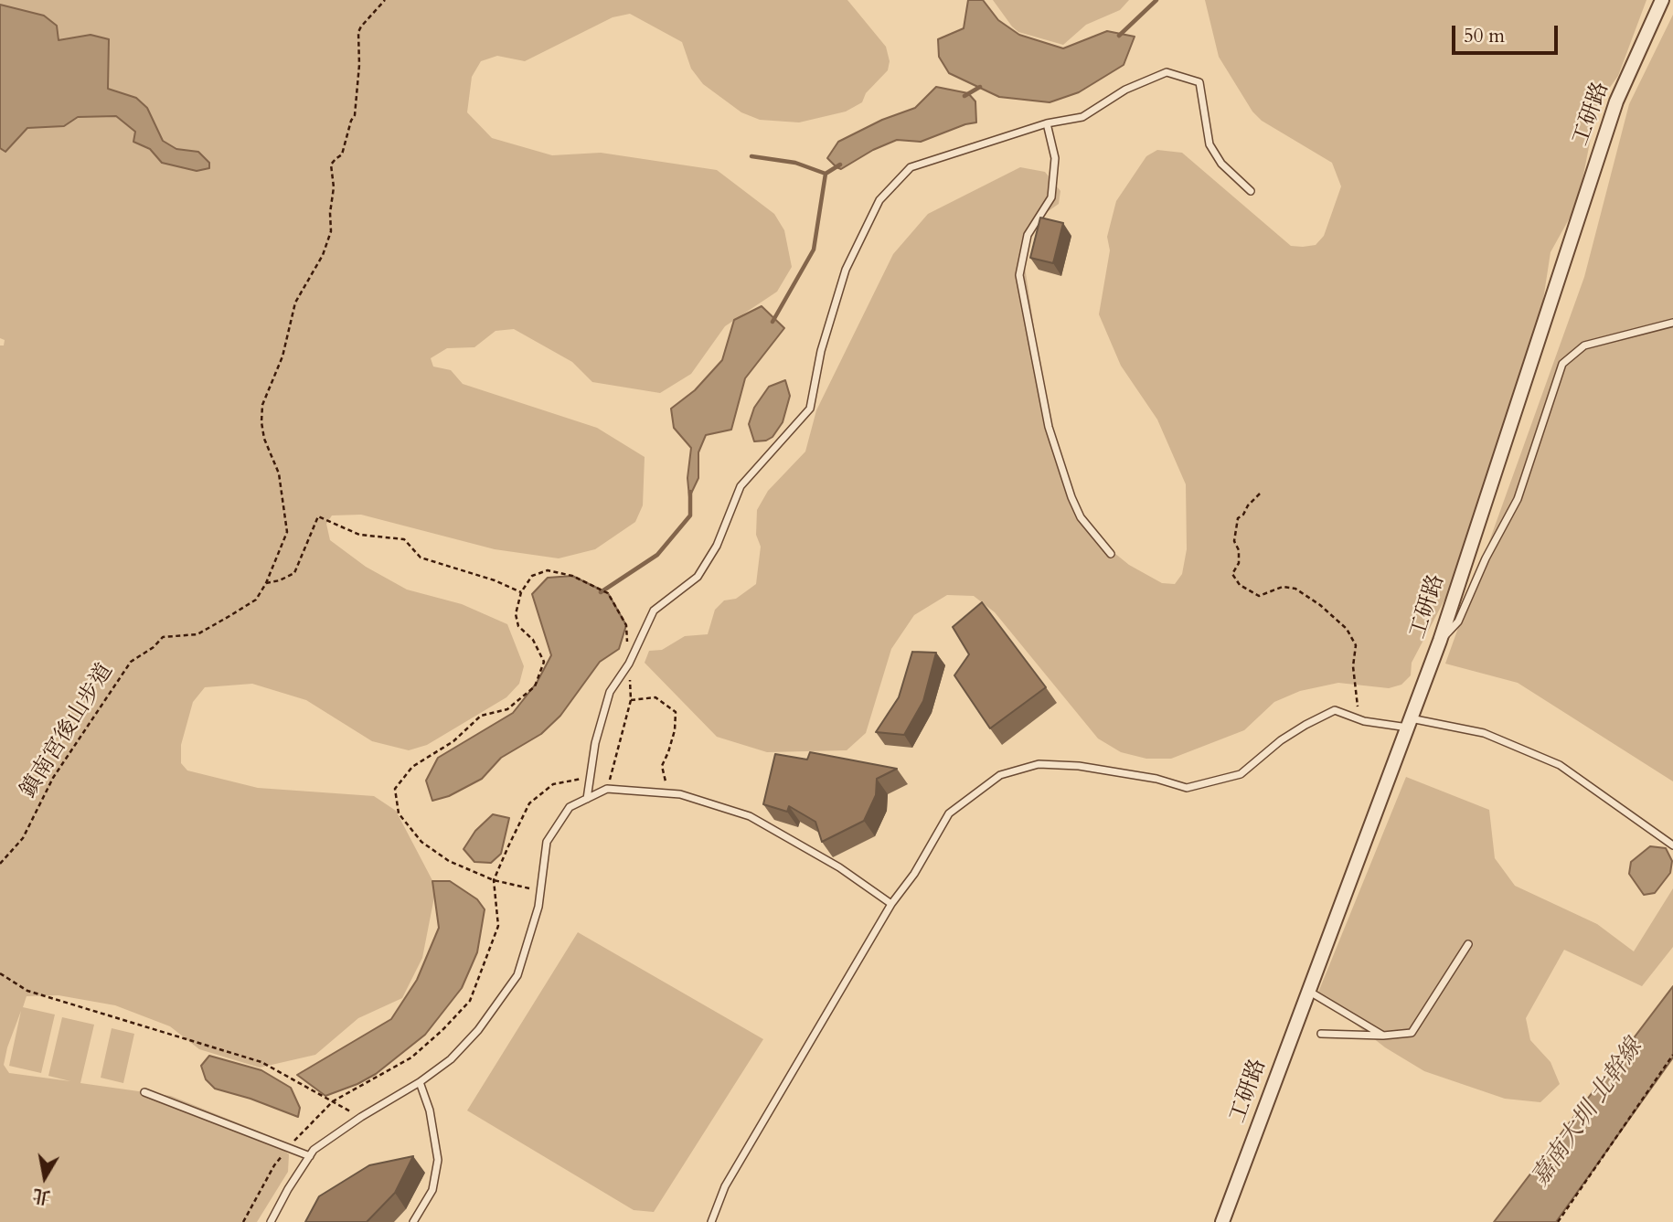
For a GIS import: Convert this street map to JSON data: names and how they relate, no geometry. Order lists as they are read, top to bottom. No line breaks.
{"streets":{"street":["工研路"],"path":["鎮南宮後山步道"]},"water":["嘉南大圳 北幹線"],"scale_bar":"50 m","north":"bottom"}
